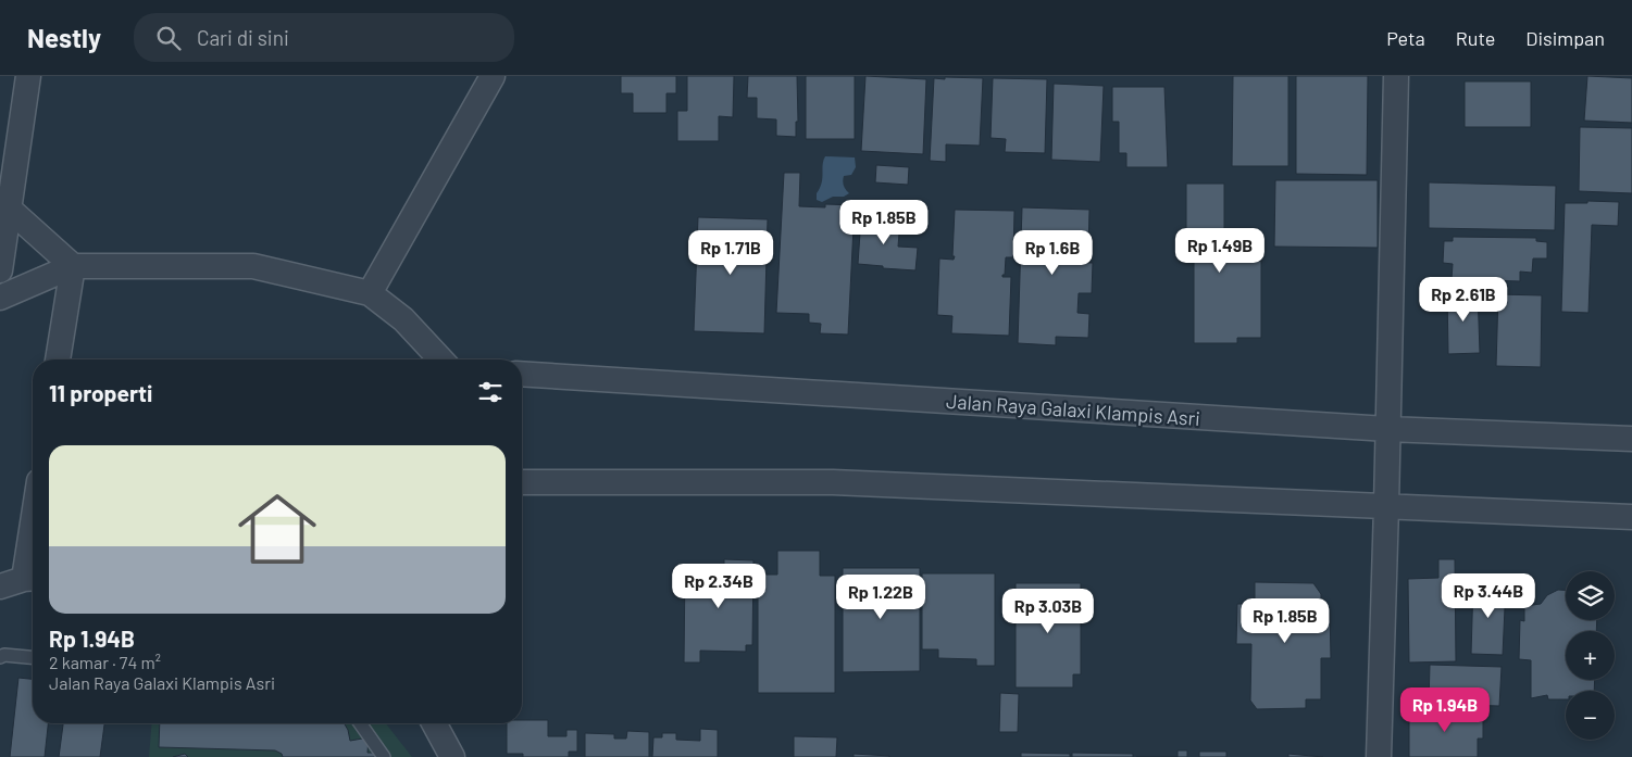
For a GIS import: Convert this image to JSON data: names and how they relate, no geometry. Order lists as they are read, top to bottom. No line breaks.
{"streets":{"street":["Jalan Raya Galaxi Klampis Asri"]},"page":{"header":"Nestly","search":"Cari di sini","nav":["Peta","Rute","Disimpan"],"price":["Rp 1.85B","Rp 1.49B","Rp 1.71B","Rp 1.6B","Rp 2.61B","Rp 2.34B","Rp 3.44B","Rp 1.22B","Rp 3.03B","Rp 1.85B","Rp 1.94B"],"heading":"11 properti","list":[{"name":"Rp 1.94B","note":"2 kamar · 74 m² · Jalan Raya Galaxi Klampis Asri"}],"map_buttons":["+","−"]}}
